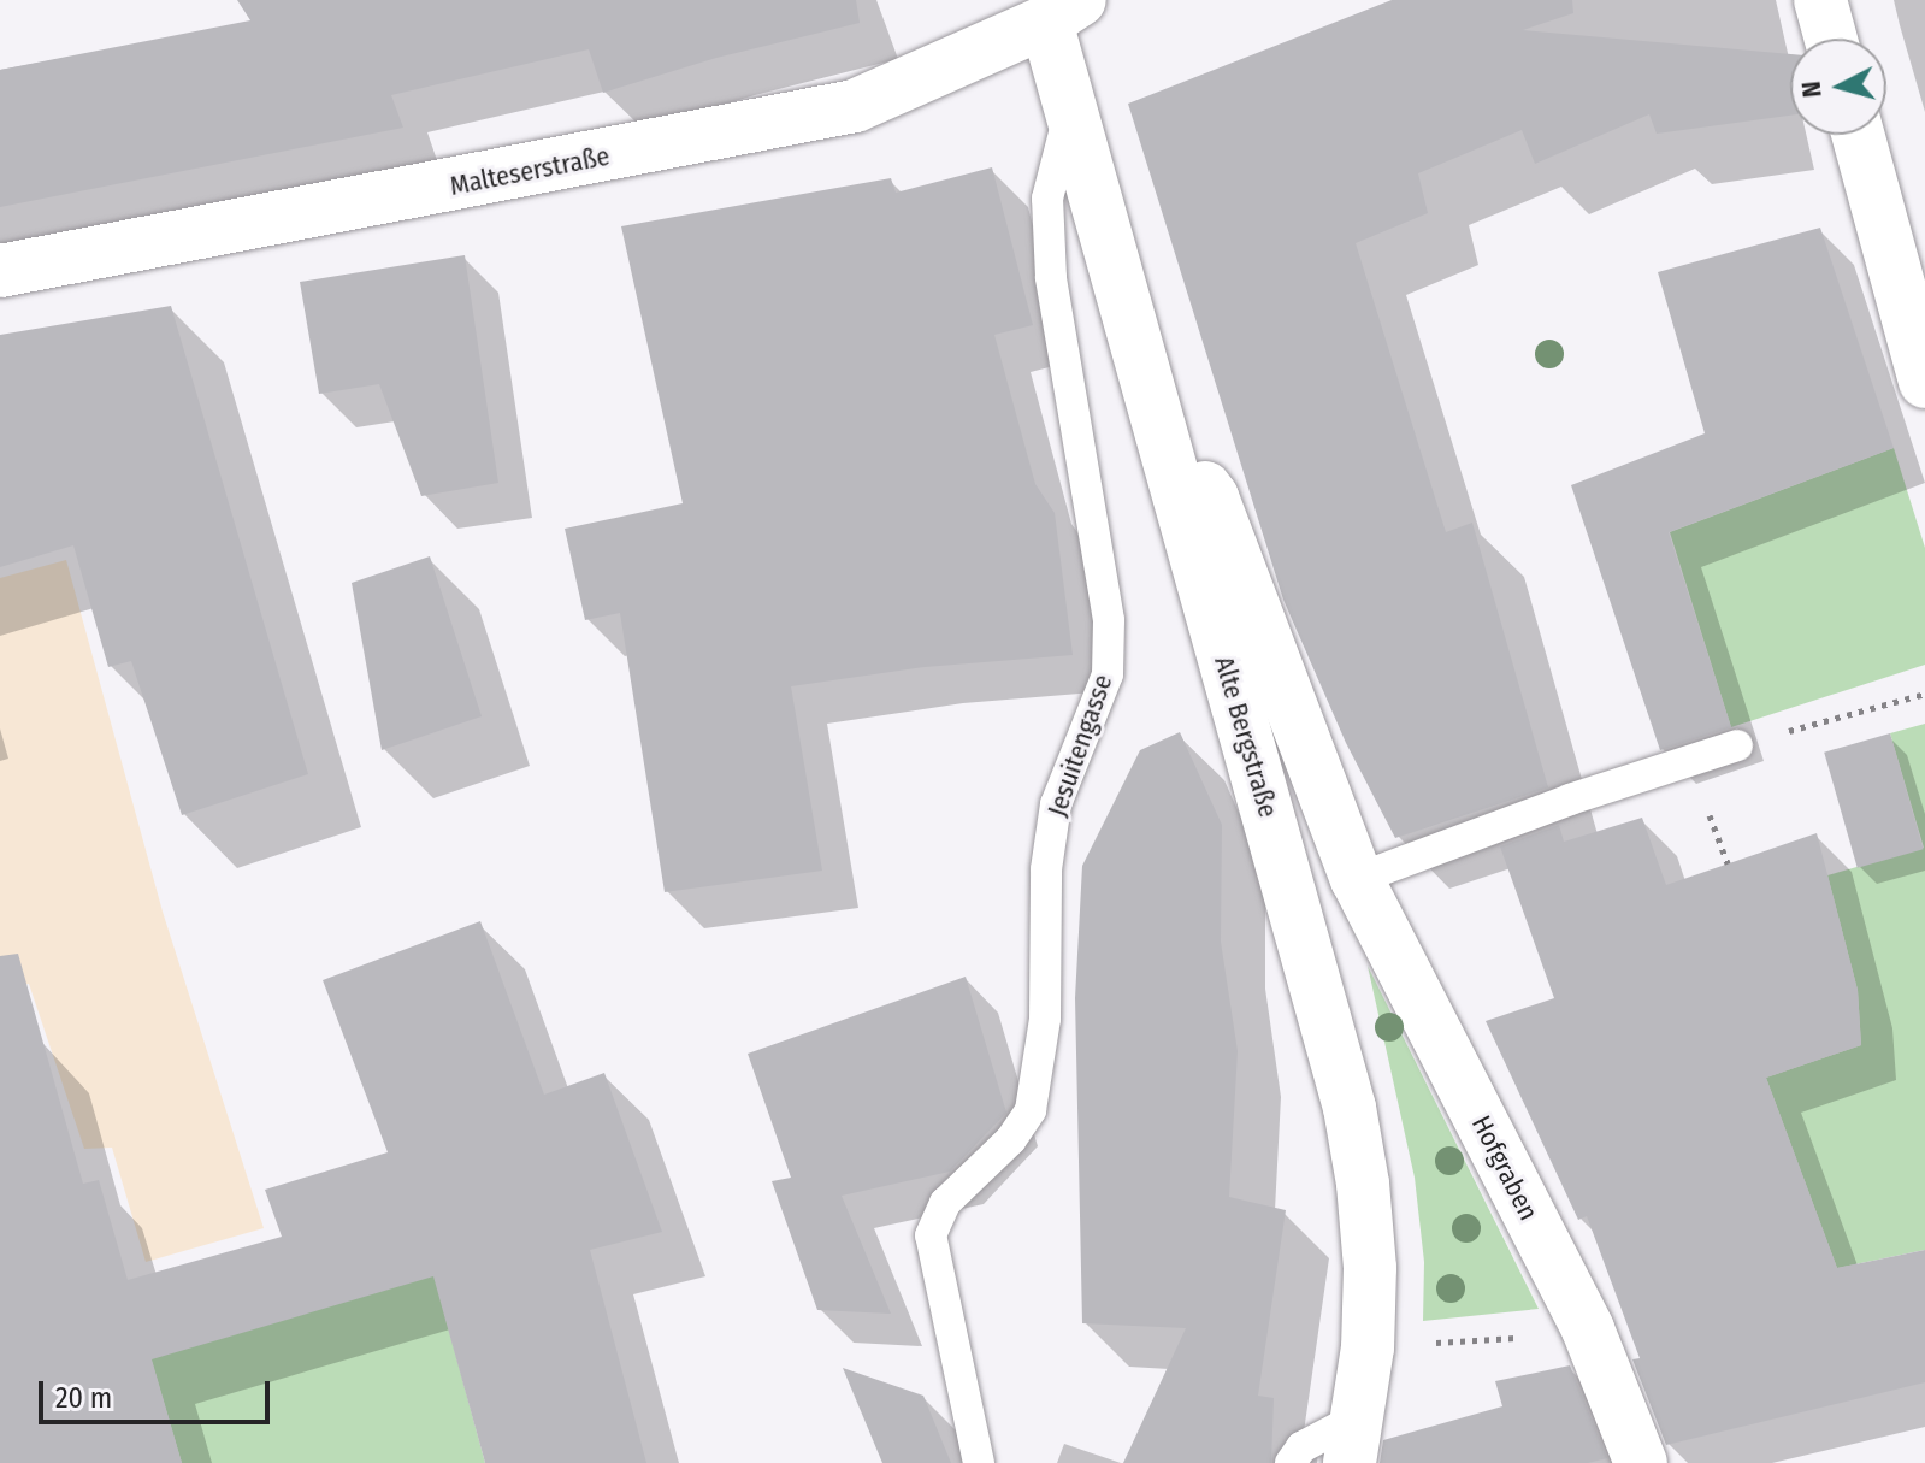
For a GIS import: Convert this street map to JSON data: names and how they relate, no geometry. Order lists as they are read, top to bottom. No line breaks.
{"streets":{"street":["Malteserstraße","Alte Bergstraße","Hofgraben"],"lane":["Jesuitengasse"]},"crossings":[["Malteserstraße","Alte Bergstraße"],["Alte Bergstraße","Jesuitengasse"],["Alte Bergstraße","Hofgraben"]],"scale_bar":"20 m","north":"left"}
